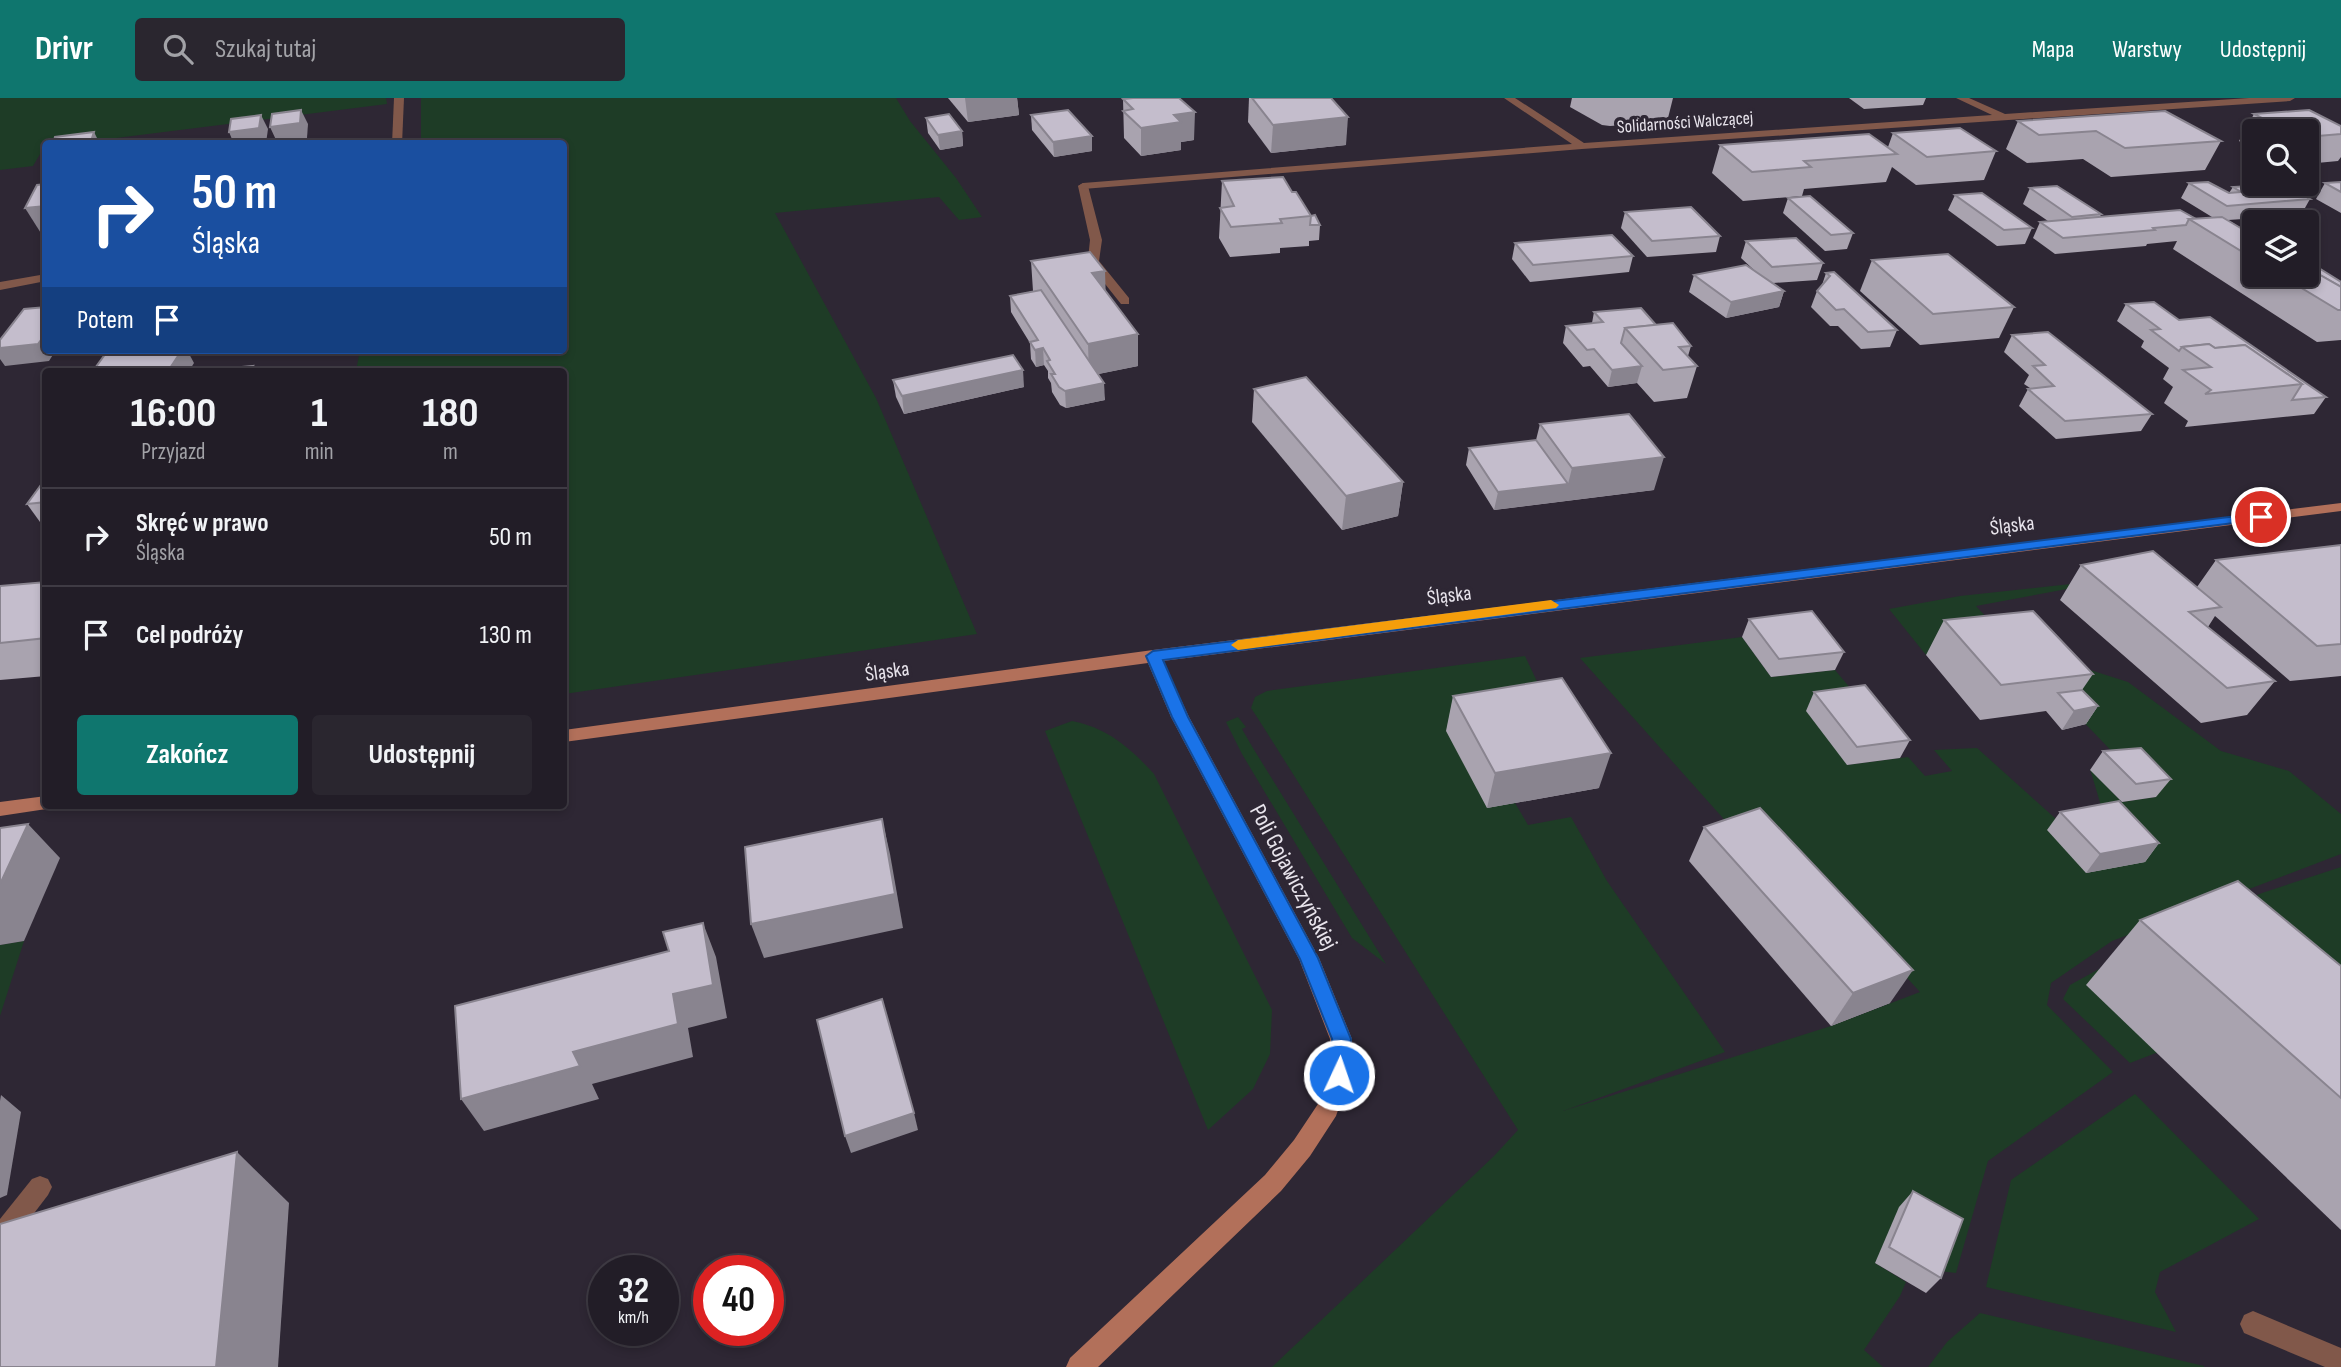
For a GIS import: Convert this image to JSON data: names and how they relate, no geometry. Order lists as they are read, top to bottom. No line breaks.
{"streets":{"street":["Solidarności Walczącej","Śląska","Poli Gojawiczyńskiej"]},"crossings":[["Śląska","Poli Gojawiczyńskiej"]],"page":{"header":"Drivr","search":"Szukaj tutaj","nav":["Mapa","Warstwy","Udostępnij"],"turn":["50 m","Śląska"],"then":"Potem","eta":["16:00","Przyjazd","1","min","180","m"],"list":[{"name":"Skręć w prawo","note":"Śląska","value":"50 m"},{"name":"Cel podróży","value":"130 m"}],"buttons":["Zakończ","Udostępnij"],"speed":"32 km/h","limit":"40"}}
